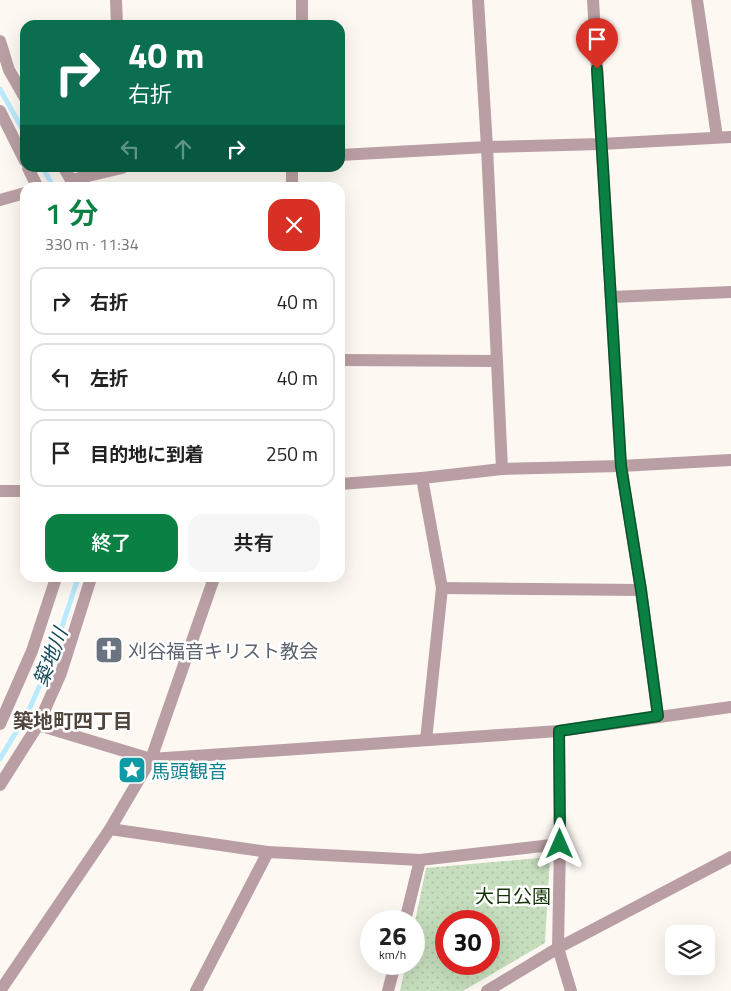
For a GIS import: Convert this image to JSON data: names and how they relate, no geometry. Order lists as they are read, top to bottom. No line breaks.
{"districts":["築地町四丁目"],"water":["築地川"],"parks":["大日公園"],"places":{"church":["刈谷福音キリスト教会"],"place":["馬頭観音"]},"page":{"turn":["40 m","右折"],"heading":["1 分","330 m · 11:34"],"list":[{"name":"右折","value":"40 m"},{"name":"左折","value":"40 m"},{"name":"目的地に到着","value":"250 m"}],"buttons":["終了","共有"],"speed":"26 km/h","limit":"30"}}
